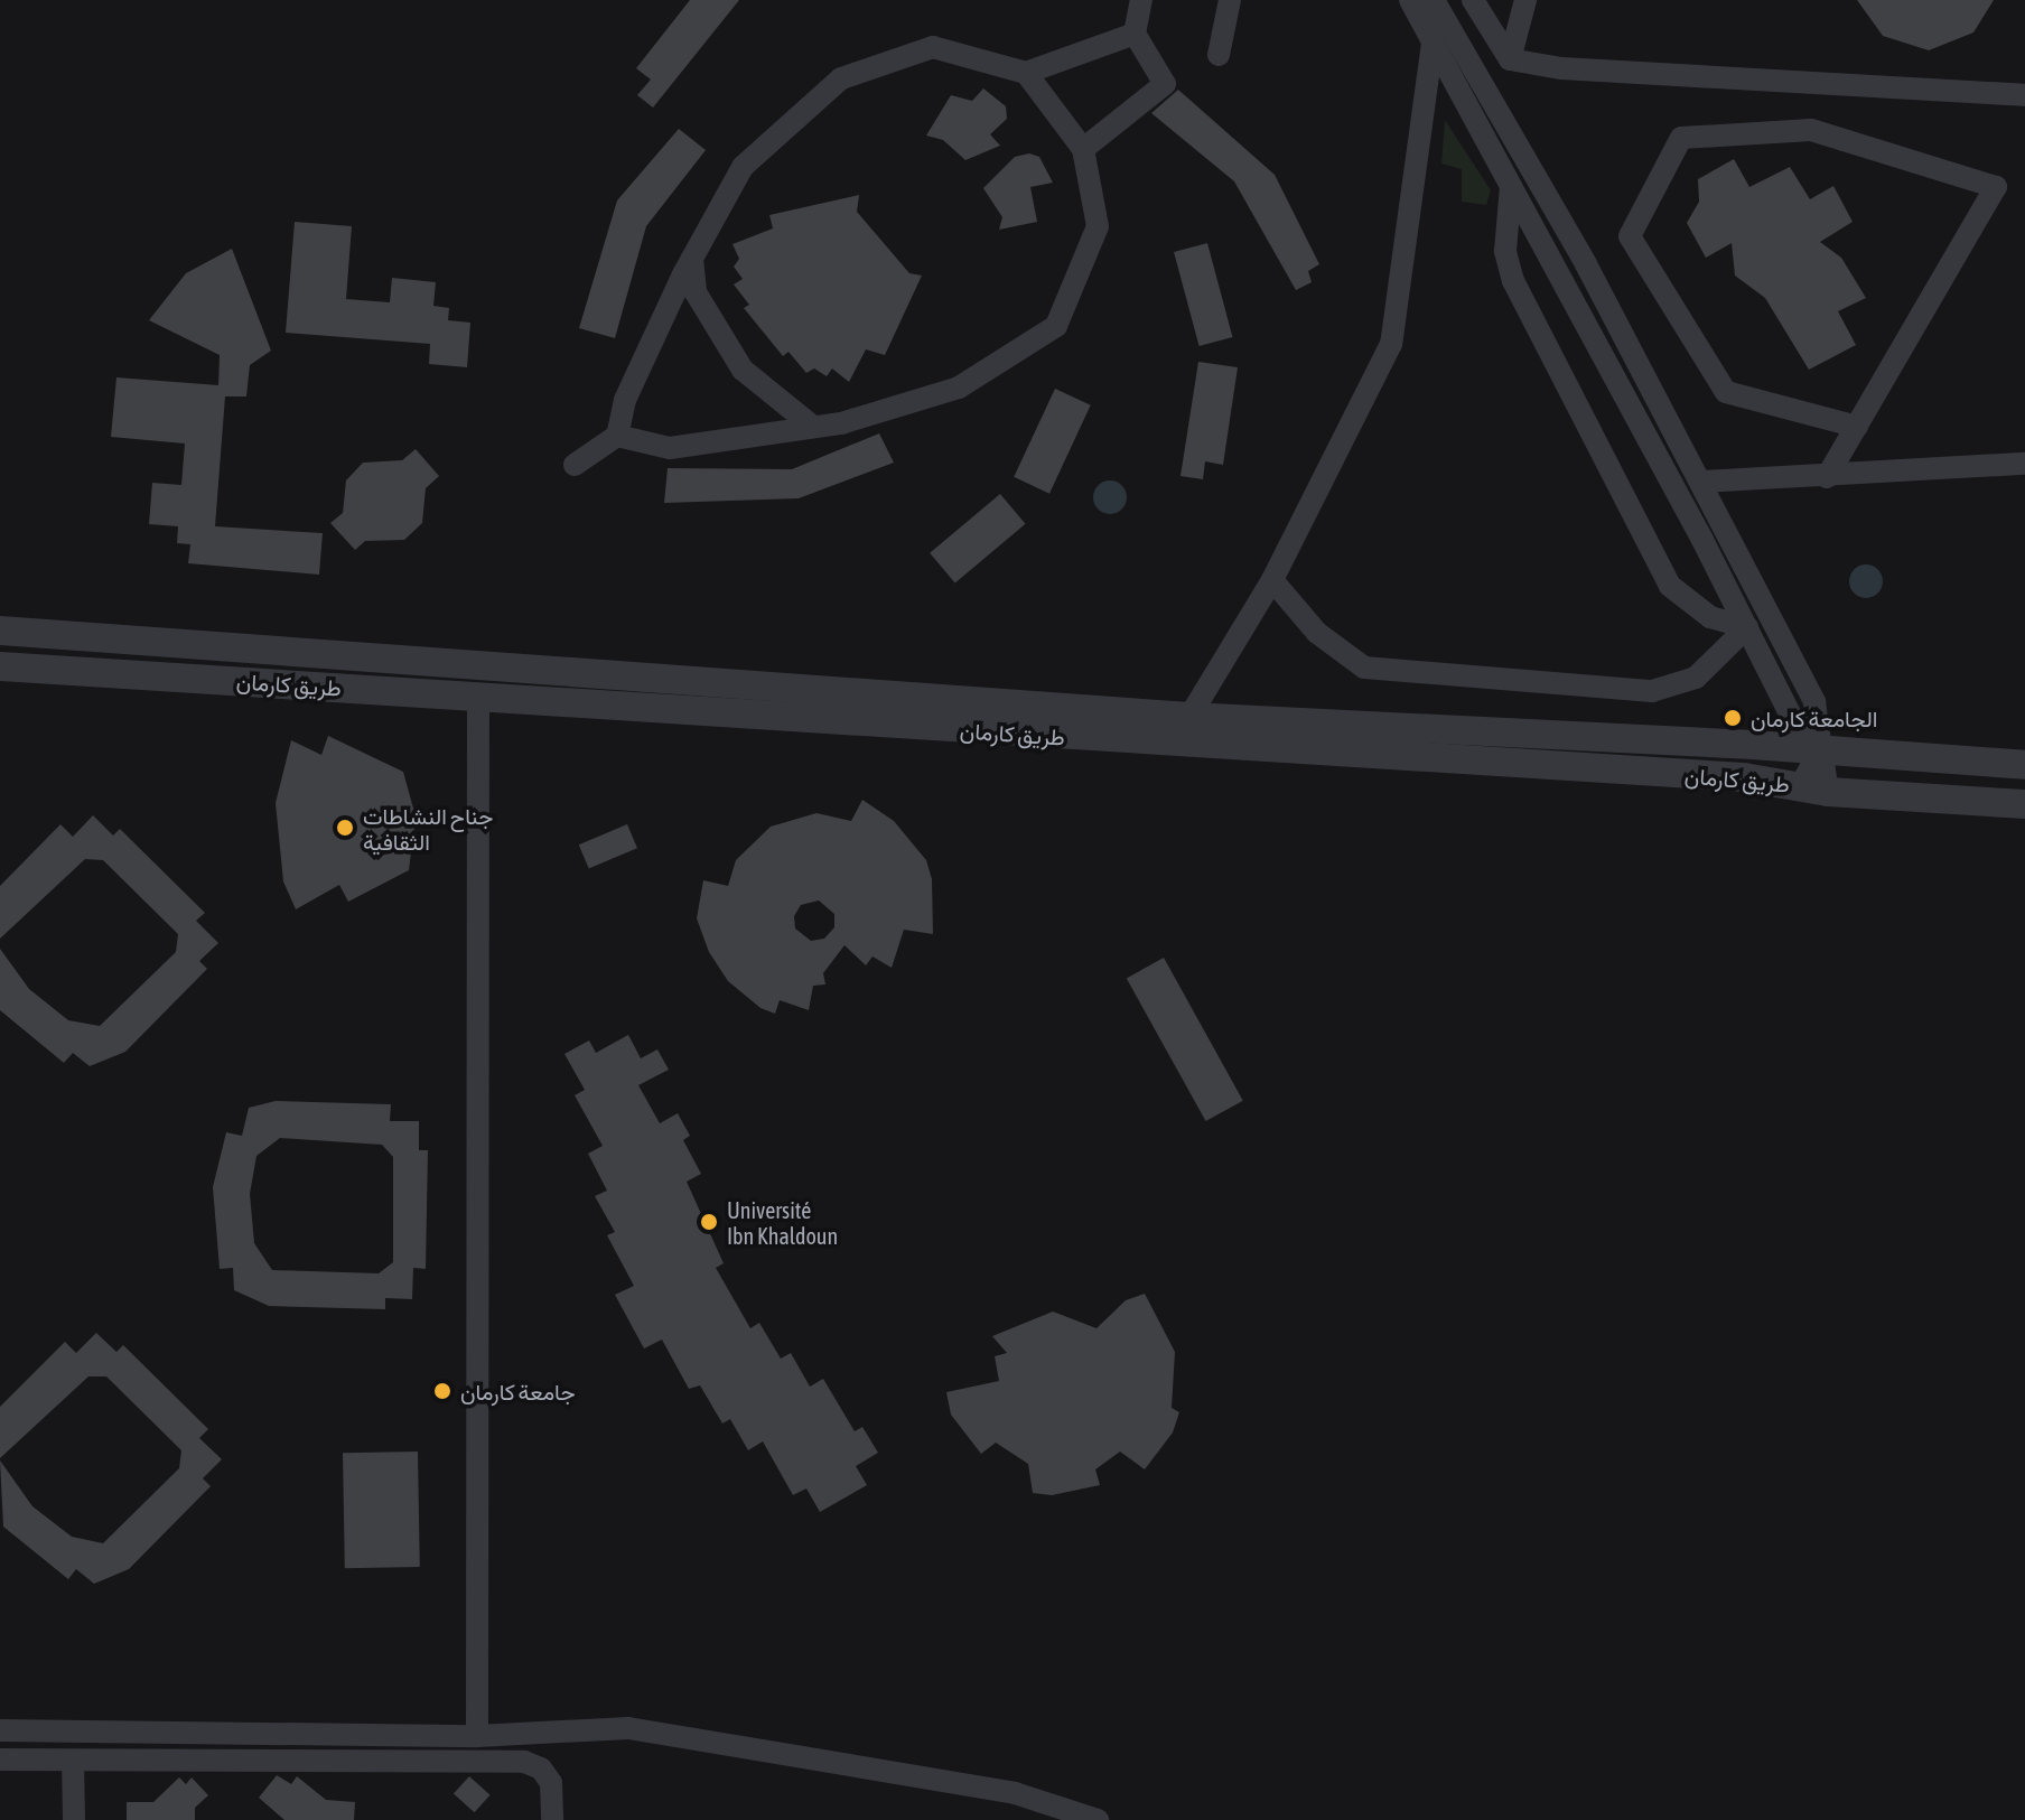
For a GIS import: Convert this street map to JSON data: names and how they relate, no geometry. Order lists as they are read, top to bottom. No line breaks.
{"streets":{"street":["طريق كارمان"]},"places":["الجامعة كارمان","جناح النشاطات الثقافية","Université Ibn Khaldoun","جامعة كارمان"]}
